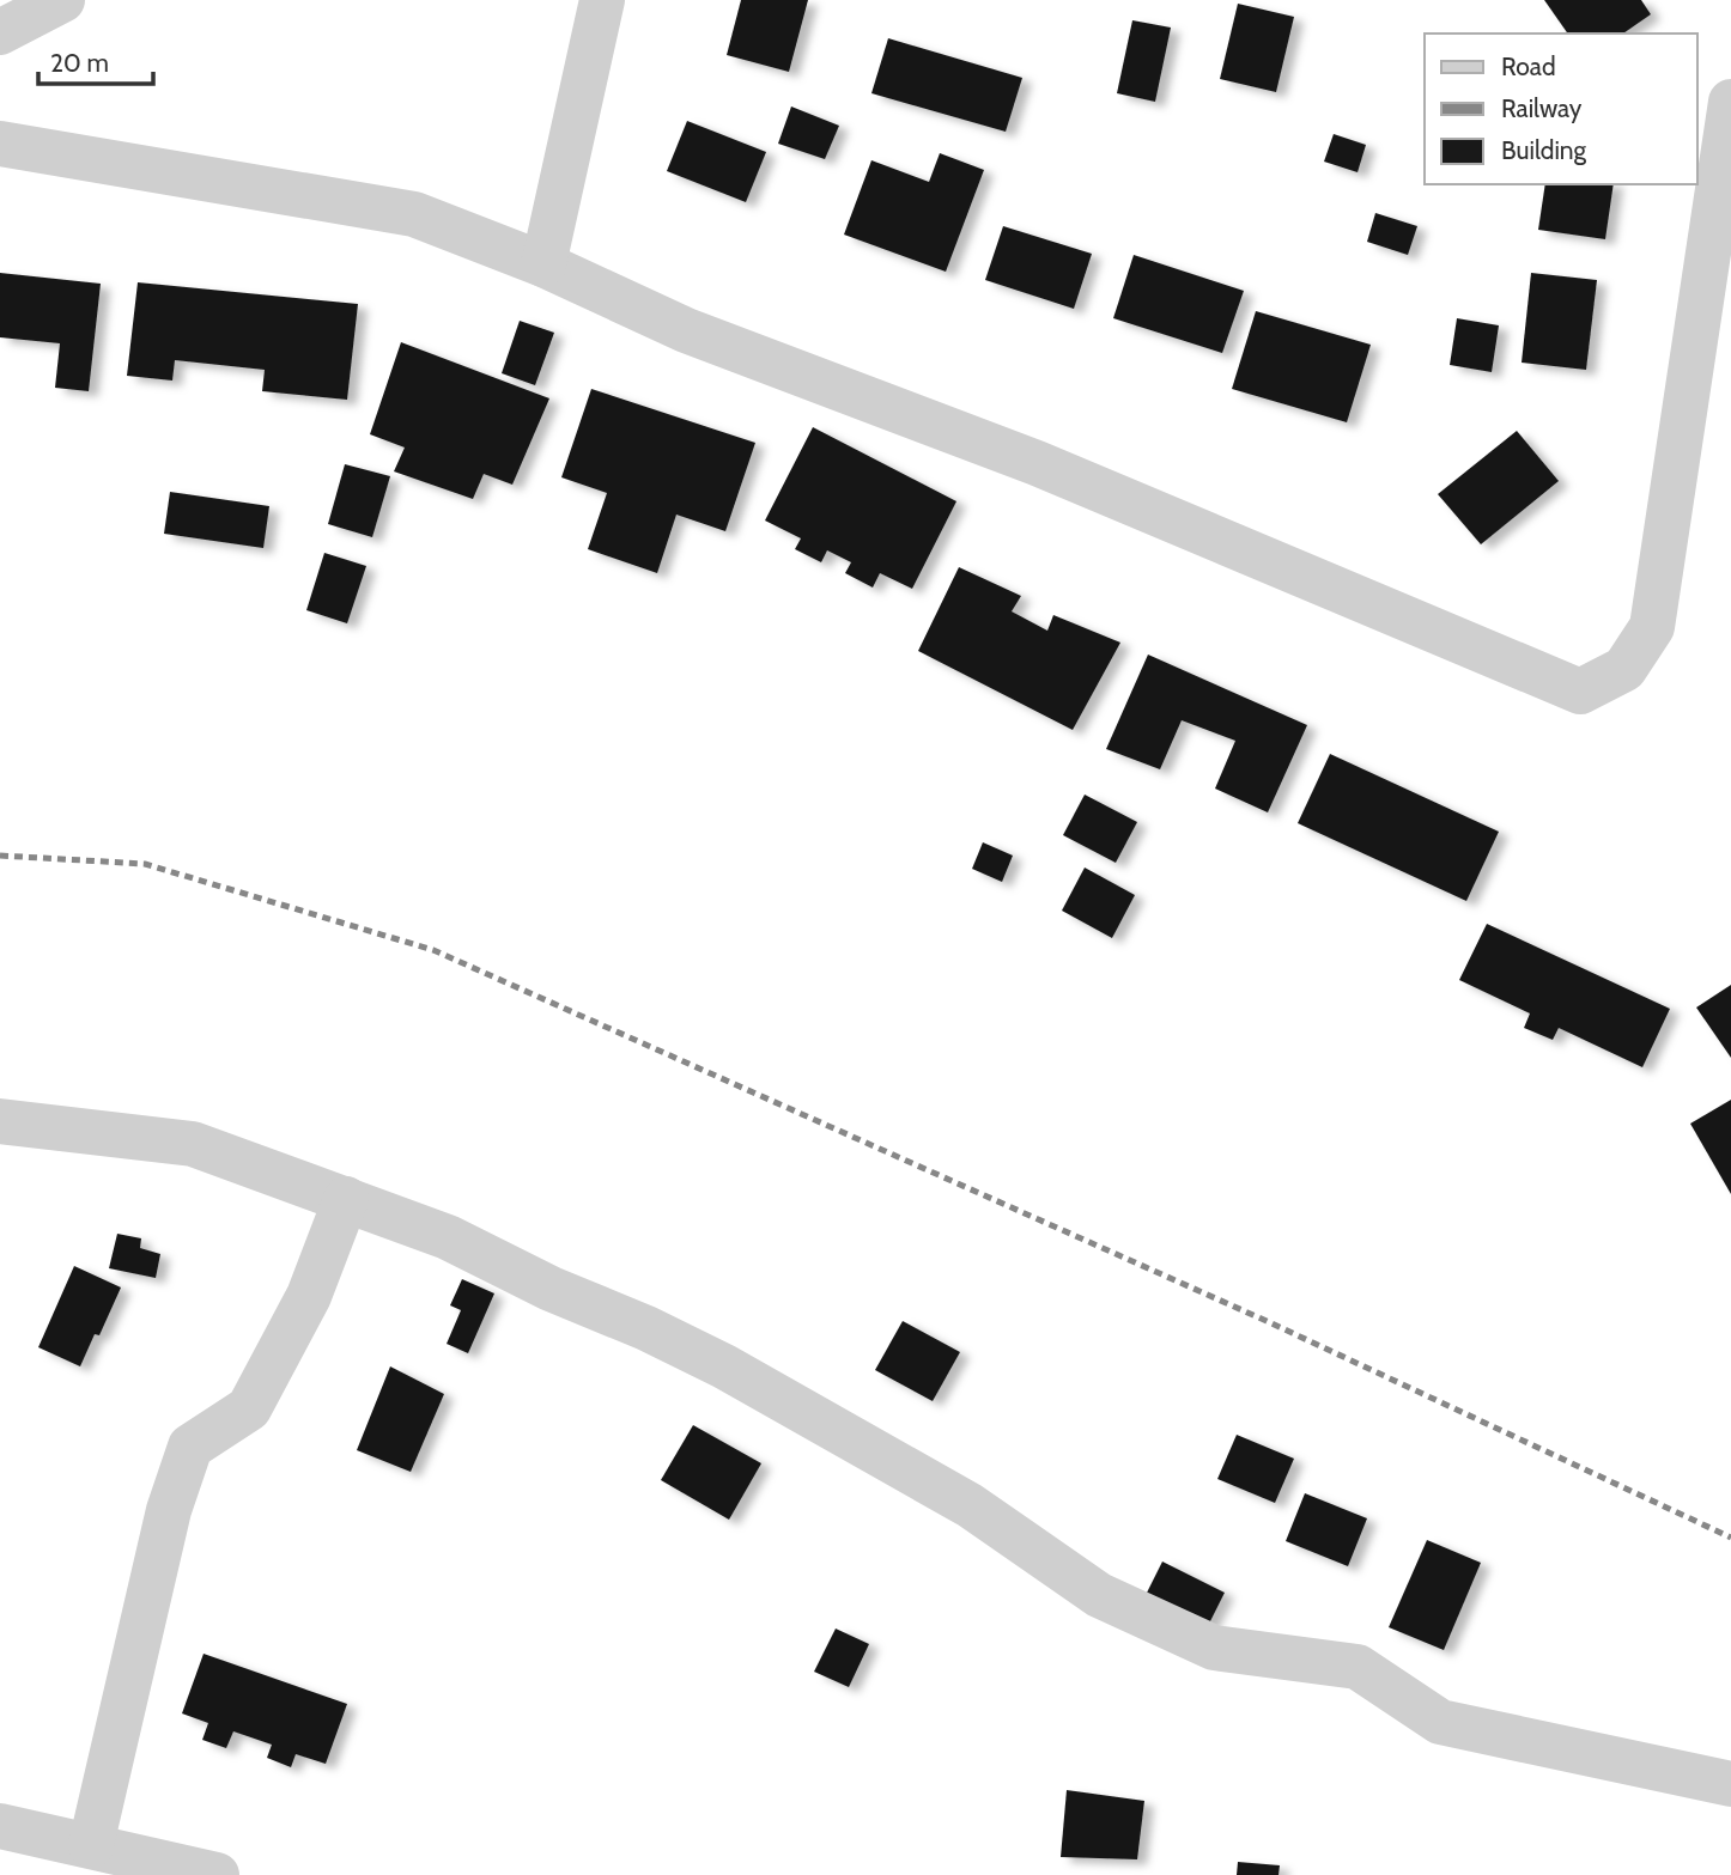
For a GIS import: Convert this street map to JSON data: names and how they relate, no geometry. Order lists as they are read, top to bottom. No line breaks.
{"legend":["Road","Railway","Building"],"scale_bar":"20 m"}
